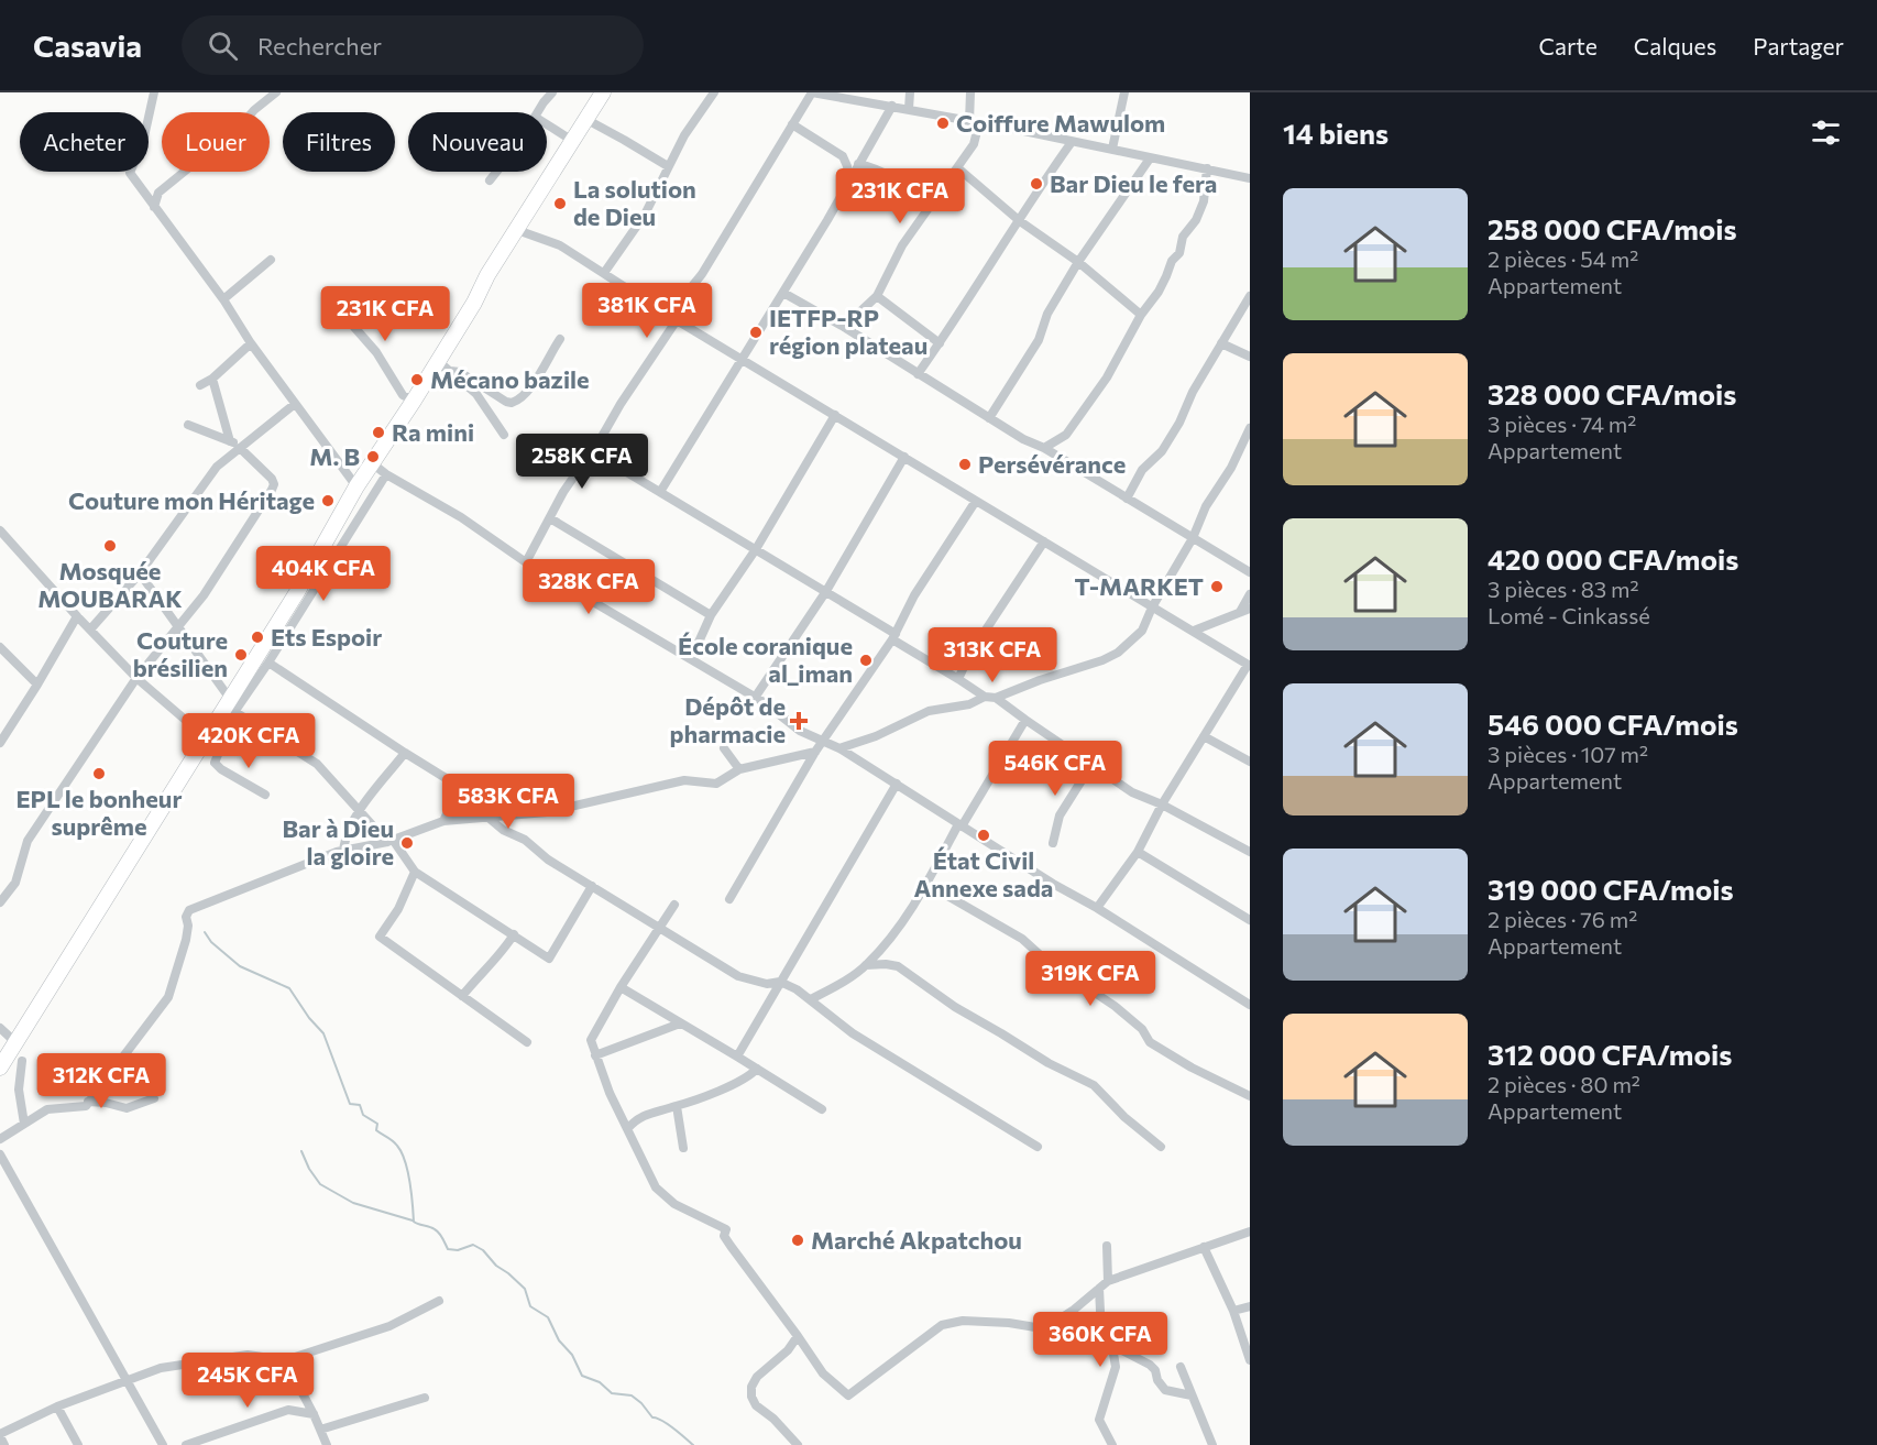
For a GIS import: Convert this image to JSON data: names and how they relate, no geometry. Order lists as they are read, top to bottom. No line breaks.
{"places":{"other":["Coiffure Mawulom","Bar Dieu le fera","La solution de Dieu","IETFP-RP région plateau","Mécano bazile","Ra mini","M. B","Persévérance","Couture mon Héritage","Mosquée MOUBARAK","T-MARKET","Ets Espoir","Couture brésilien","École coranique al_iman","EPL le bonheur suprême","État Civil Annexe sada","Bar à Dieu la gloire","Marché Akpatchou"],"health":["Dépôt de pharmacie"]},"page":{"header":"Casavia","search":"Rechercher","nav":["Carte","Calques","Partager"],"heading":"14 biens","chip":["Acheter","Louer","Filtres","Nouveau"],"price":["231K CFA","381K CFA","231K CFA","258K CFA","404K CFA","328K CFA","313K CFA","420K CFA","546K CFA","583K CFA","319K CFA","312K CFA","360K CFA","245K CFA"],"list":[{"name":"258 000 CFA/mois","note":"2 pièces · 54 m² · Appartement"},{"name":"328 000 CFA/mois","note":"3 pièces · 74 m² · Appartement"},{"name":"420 000 CFA/mois","note":"3 pièces · 83 m² · Lomé - Cinkassé"},{"name":"546 000 CFA/mois","note":"3 pièces · 107 m² · Appartement"},{"name":"319 000 CFA/mois","note":"2 pièces · 76 m² · Appartement"},{"name":"312 000 CFA/mois","note":"2 pièces · 80 m² · Appartement"}]}}
